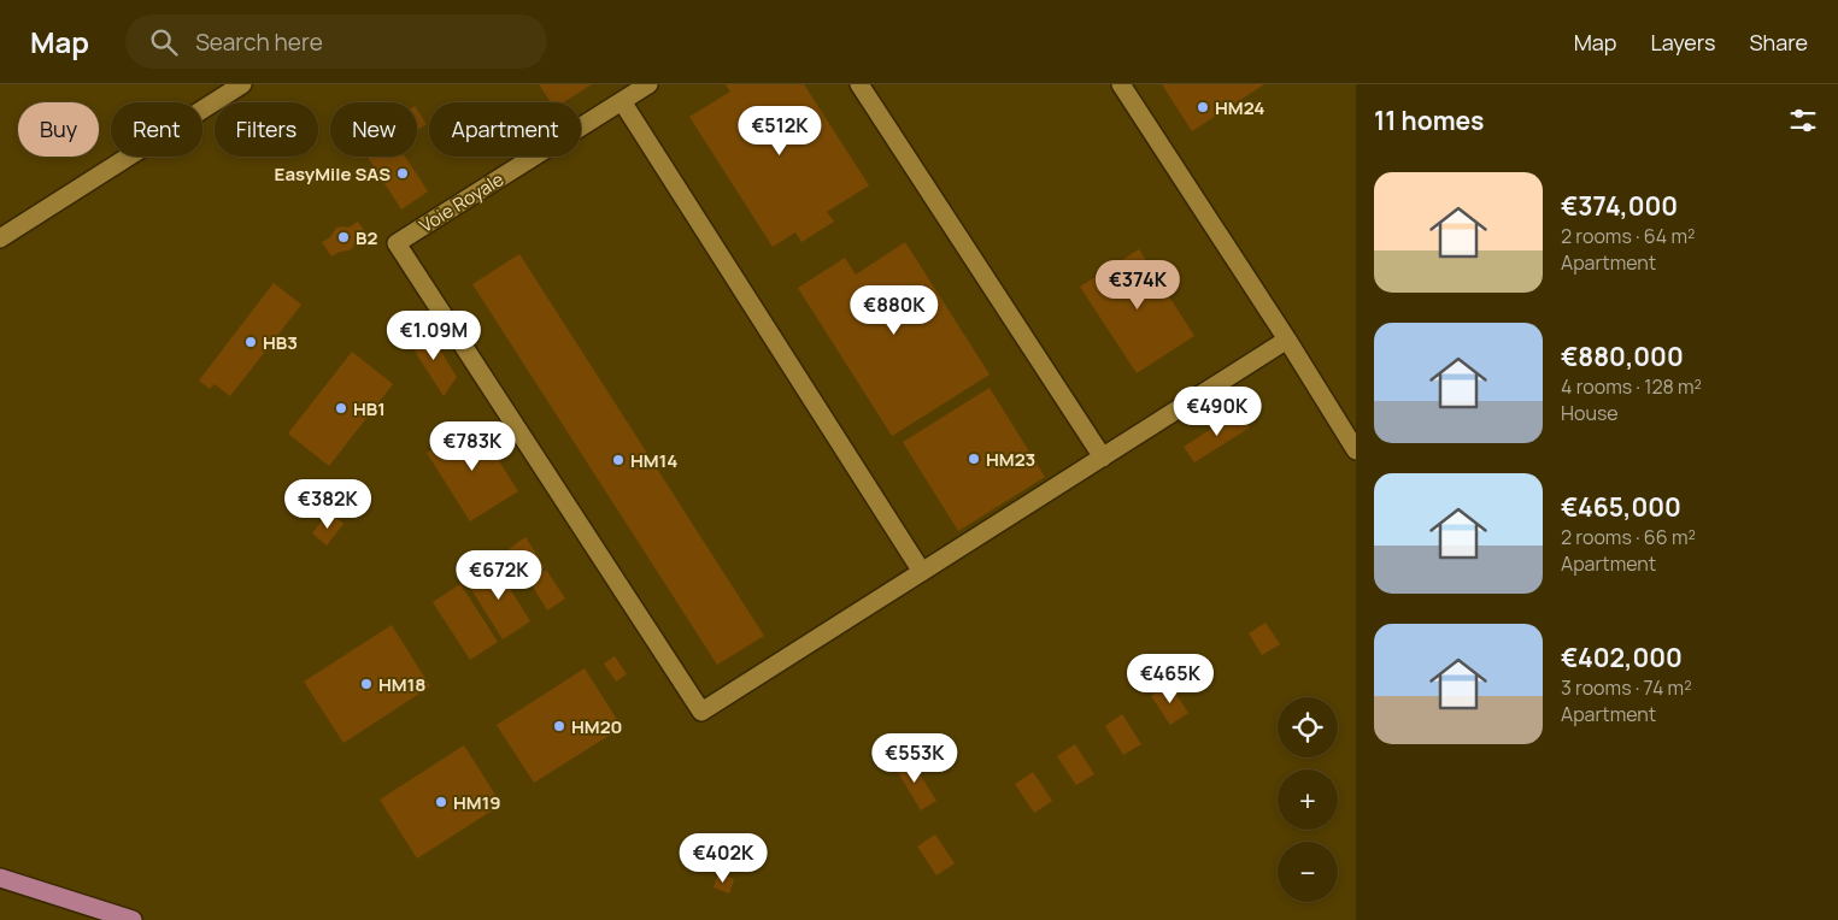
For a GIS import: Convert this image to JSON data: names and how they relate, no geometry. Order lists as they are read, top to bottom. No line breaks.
{"streets":{"lane":["Voie Royale"]},"places":["HM24","EasyMile SAS","B2","HB3","HB1","HM23","HM14","HM18","HM20","HM19"],"page":{"header":"Map","search":"Search here","nav":["Map","Layers","Share"],"heading":"11 homes","chip":["Buy","Rent","Filters","New","Apartment"],"price":["€512K","€374K","€880K","€1.09M","€490K","€783K","€382K","€672K","€465K","€553K","€402K"],"list":[{"name":"€374,000","note":"2 rooms · 64 m² · Apartment"},{"name":"€880,000","note":"4 rooms · 128 m² · House"},{"name":"€465,000","note":"2 rooms · 66 m² · Apartment"},{"name":"€402,000","note":"3 rooms · 74 m² · Apartment"}],"map_buttons":["+","−"]}}
